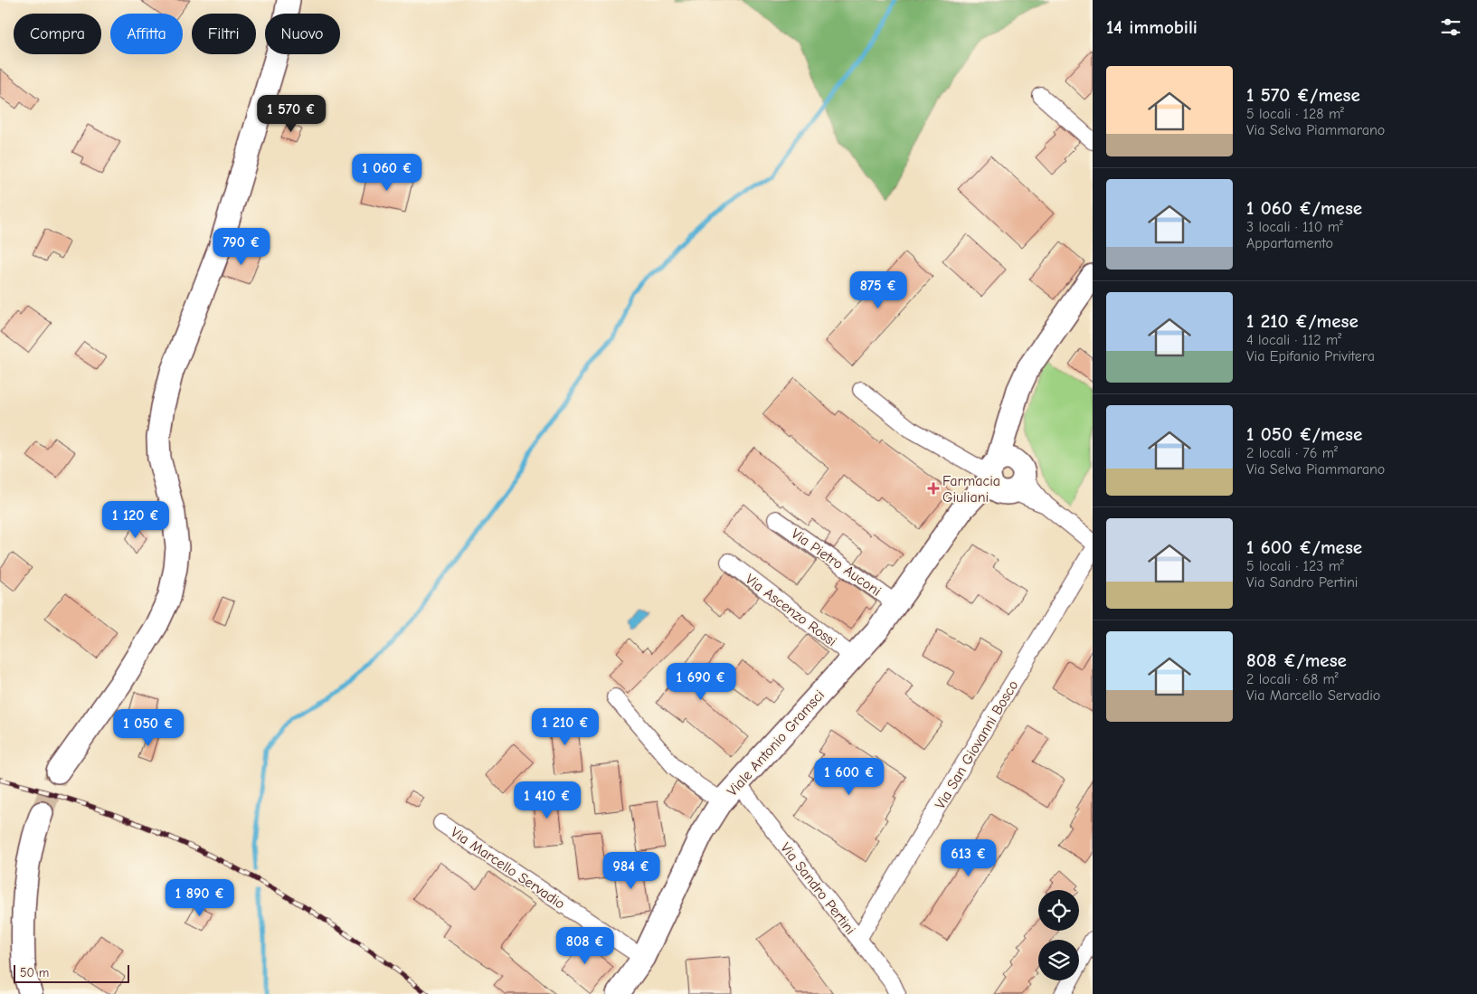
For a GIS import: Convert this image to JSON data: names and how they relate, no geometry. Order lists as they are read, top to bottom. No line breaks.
{"streets":{"street":["Via Pietro Auconi","Via Ascenzo Rossi","Viale Antonio Gramsci","Via San Giovanni Bosco","Via Marcello Servadio","Via Sandro Pertini"]},"crossings":[["Via Pietro Auconi","Viale Antonio Gramsci"],["Via Ascenzo Rossi","Viale Antonio Gramsci"],["Viale Antonio Gramsci","Via Marcello Servadio"],["Viale Antonio Gramsci","Via Sandro Pertini"],["Via San Giovanni Bosco","Via Sandro Pertini"]],"places":{"health":["Farmacia Giuliani"]},"scale_bar":"50 m","page":{"heading":"14 immobili","chip":["Compra","Affitta","Filtri","Nuovo"],"list":[{"name":"1 570 €/mese","note":"5 locali · 128 m² · Via Selva Piammarano"},{"name":"1 060 €/mese","note":"3 locali · 110 m² · Appartamento"},{"name":"1 210 €/mese","note":"4 locali · 112 m² · Via Epifanio Privitera"},{"name":"1 050 €/mese","note":"2 locali · 76 m² · Via Selva Piammarano"},{"name":"1 600 €/mese","note":"5 locali · 123 m² · Via Sandro Pertini"},{"name":"808 €/mese","note":"2 locali · 68 m² · Via Marcello Servadio"}],"price":["1 570 €","1 060 €","790 €","875 €","1 120 €","1 690 €","1 210 €","1 050 €","1 600 €","1 410 €","613 €","984 €","1 890 €","808 €"],"scale":"50 m"}}
